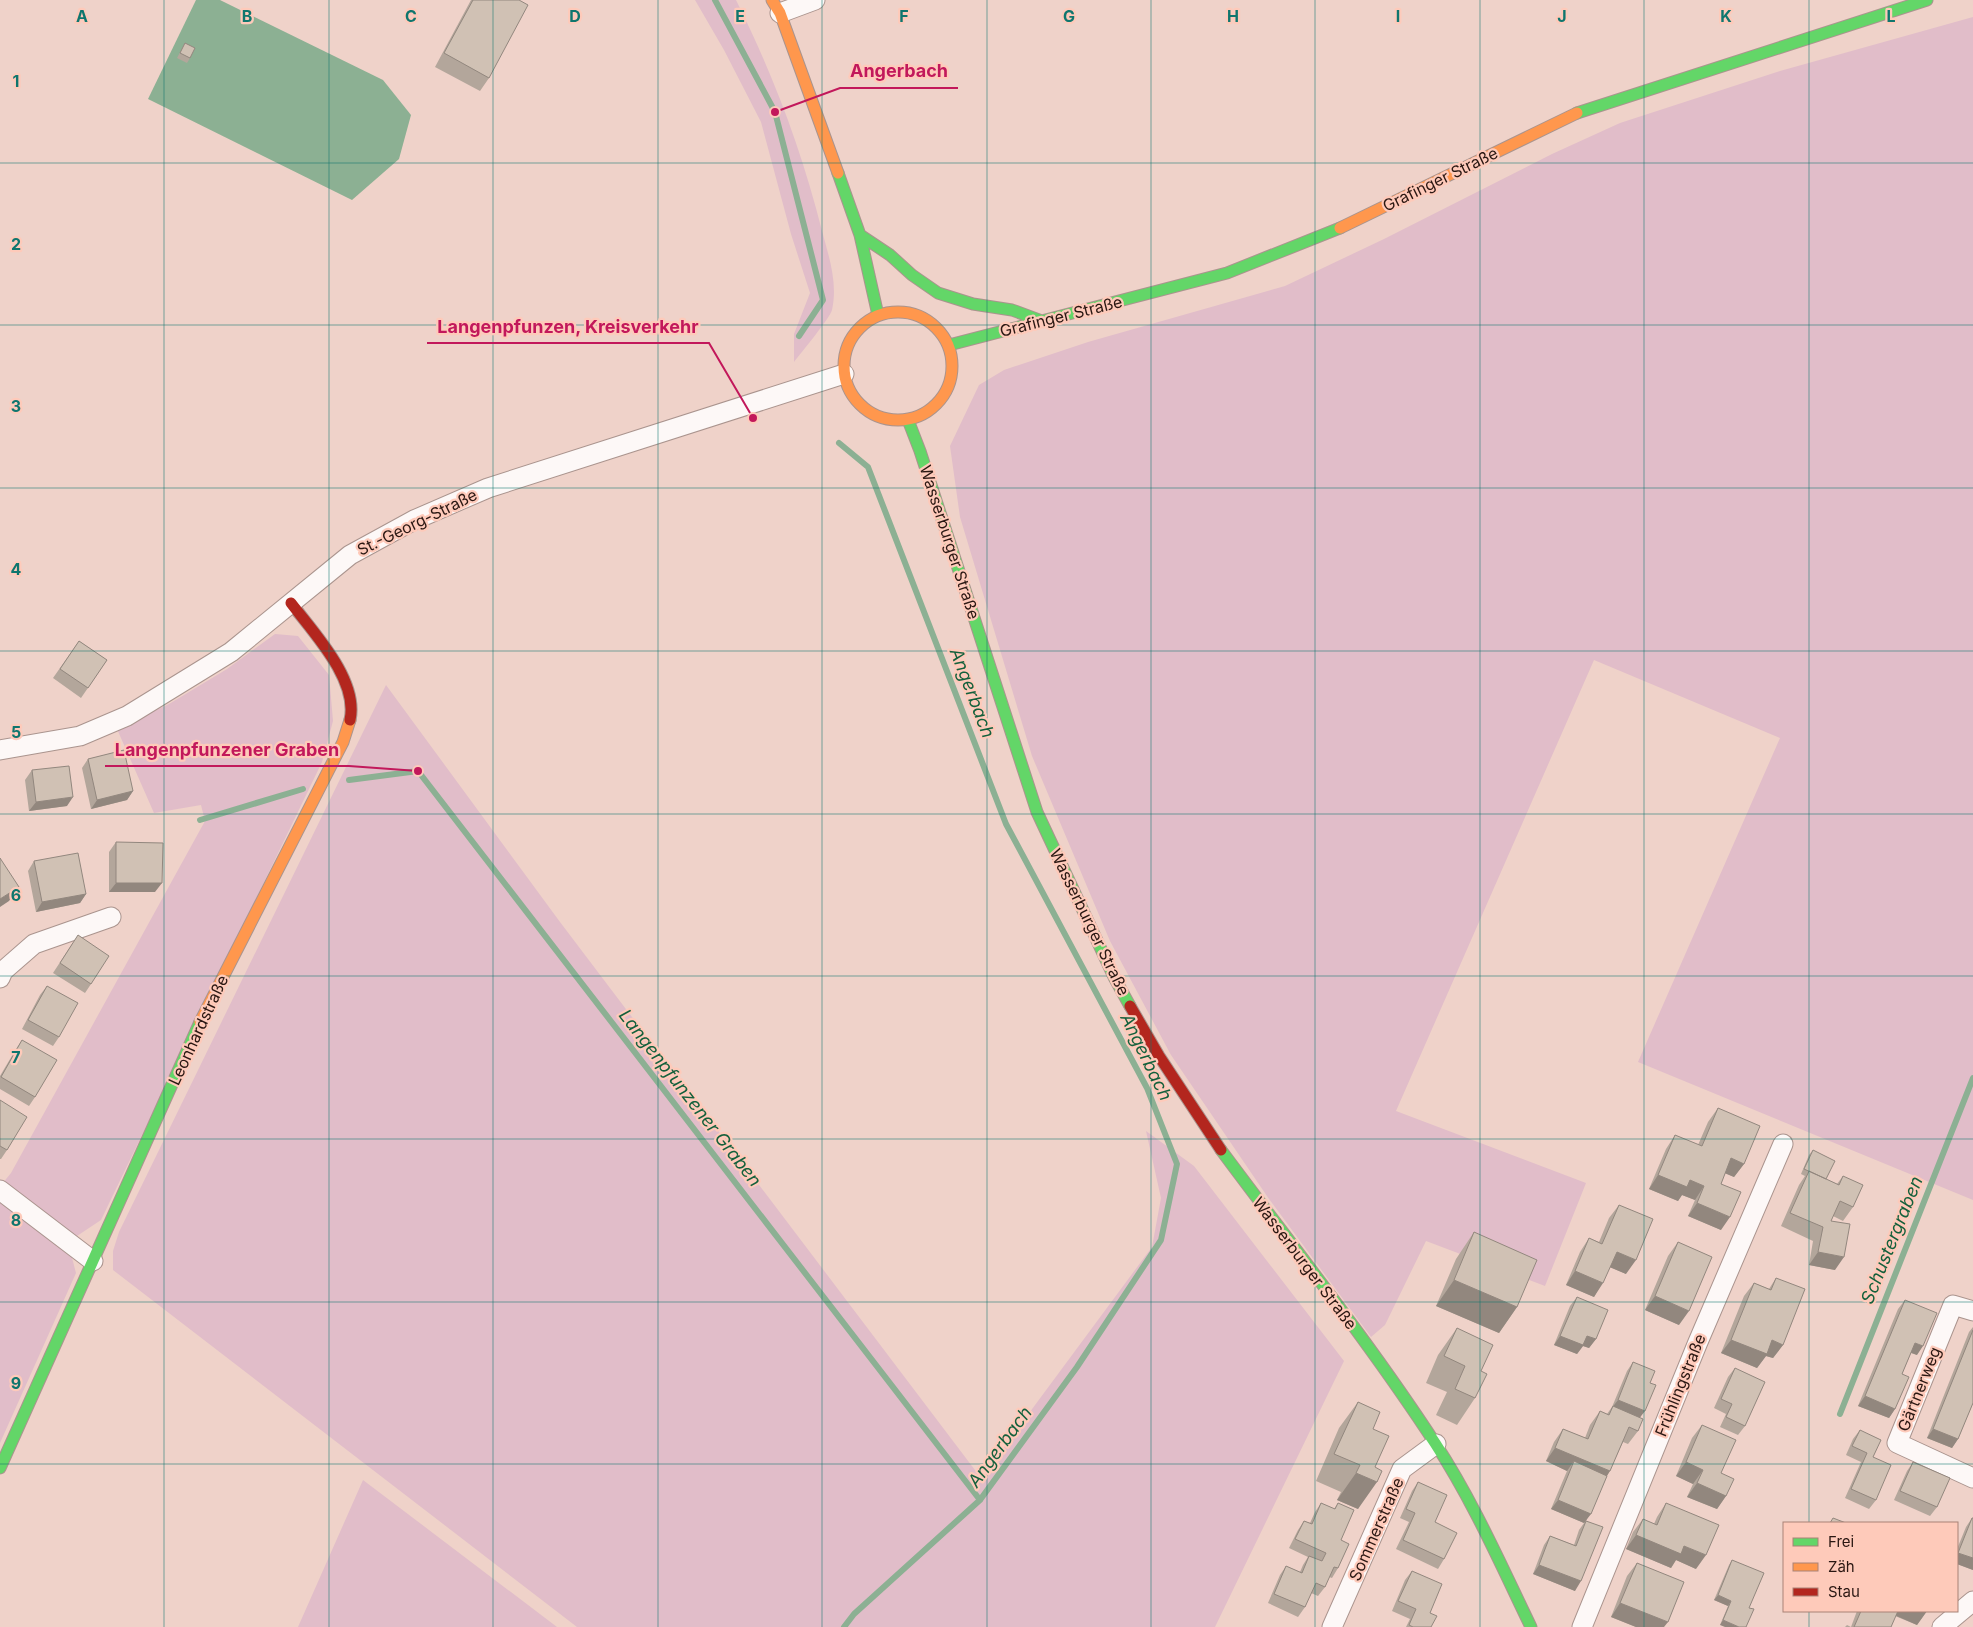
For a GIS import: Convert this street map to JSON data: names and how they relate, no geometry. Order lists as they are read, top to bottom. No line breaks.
{"streets":{"street":["Grafinger Straße","St.-Georg-Straße","Wasserburger Straße","Leonhardstraße","Frühlingstraße","Gärtnerweg","Sommerstraße"]},"crossings":[["Grafinger Straße","St.-Georg-Straße"],["Grafinger Straße","Wasserburger Straße"],["St.-Georg-Straße","Wasserburger Straße"],["St.-Georg-Straße","Leonhardstraße"],["Wasserburger Straße","Sommerstraße"]],"water":["Angerbach","Langenpfunzener Graben","Schustergraben"],"places":["Angerbach","Langenpfunzen, Kreisverkehr","Langenpfunzener Graben"],"legend":["Frei","Zäh","Stau"],"grid":{"columns":["A","B","C","D","E","F","G","H","I","J","K","L"],"rows":["1","2","3","4","5","6","7","8","9"]}}
